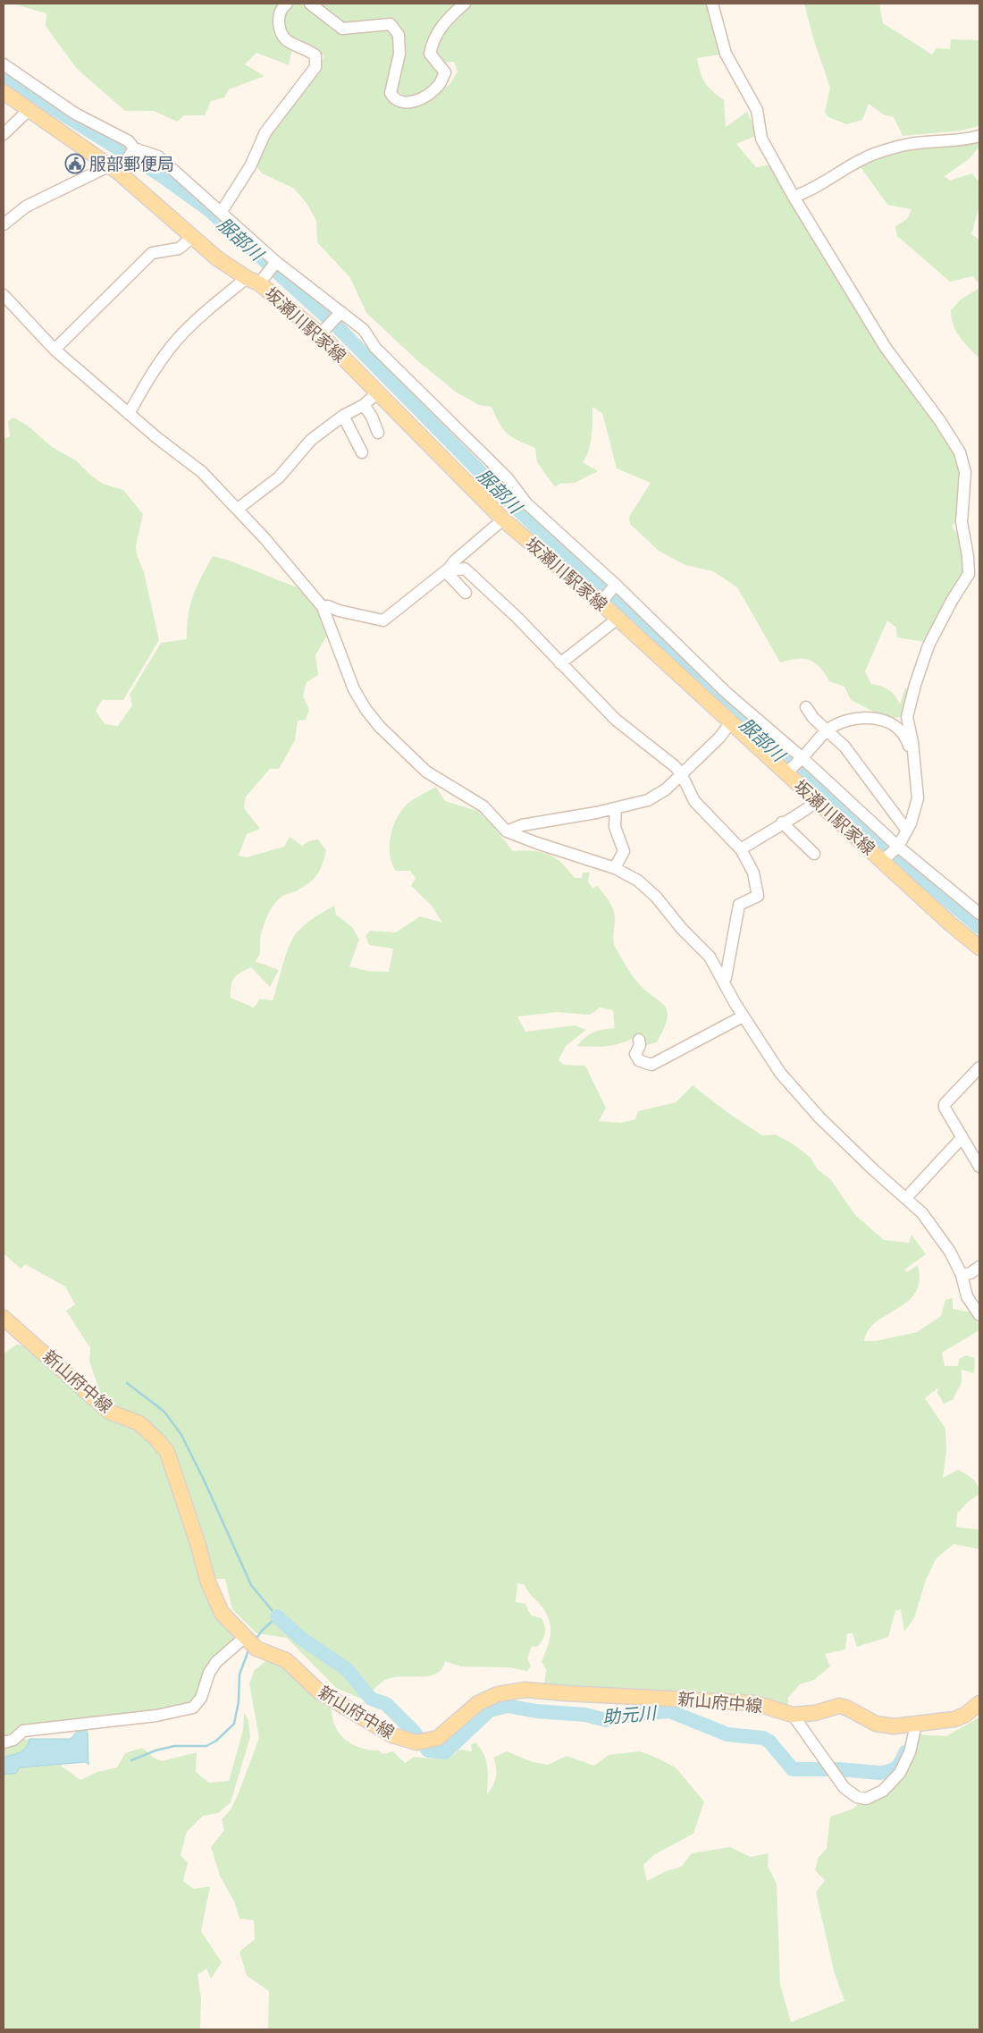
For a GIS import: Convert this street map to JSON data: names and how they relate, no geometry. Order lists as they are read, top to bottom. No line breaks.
{"streets":{"main road":["坂瀬川駅家線","新山府中線"]},"water":["服部川","助元川"],"places":{"public building":["服部郵便局"]}}
